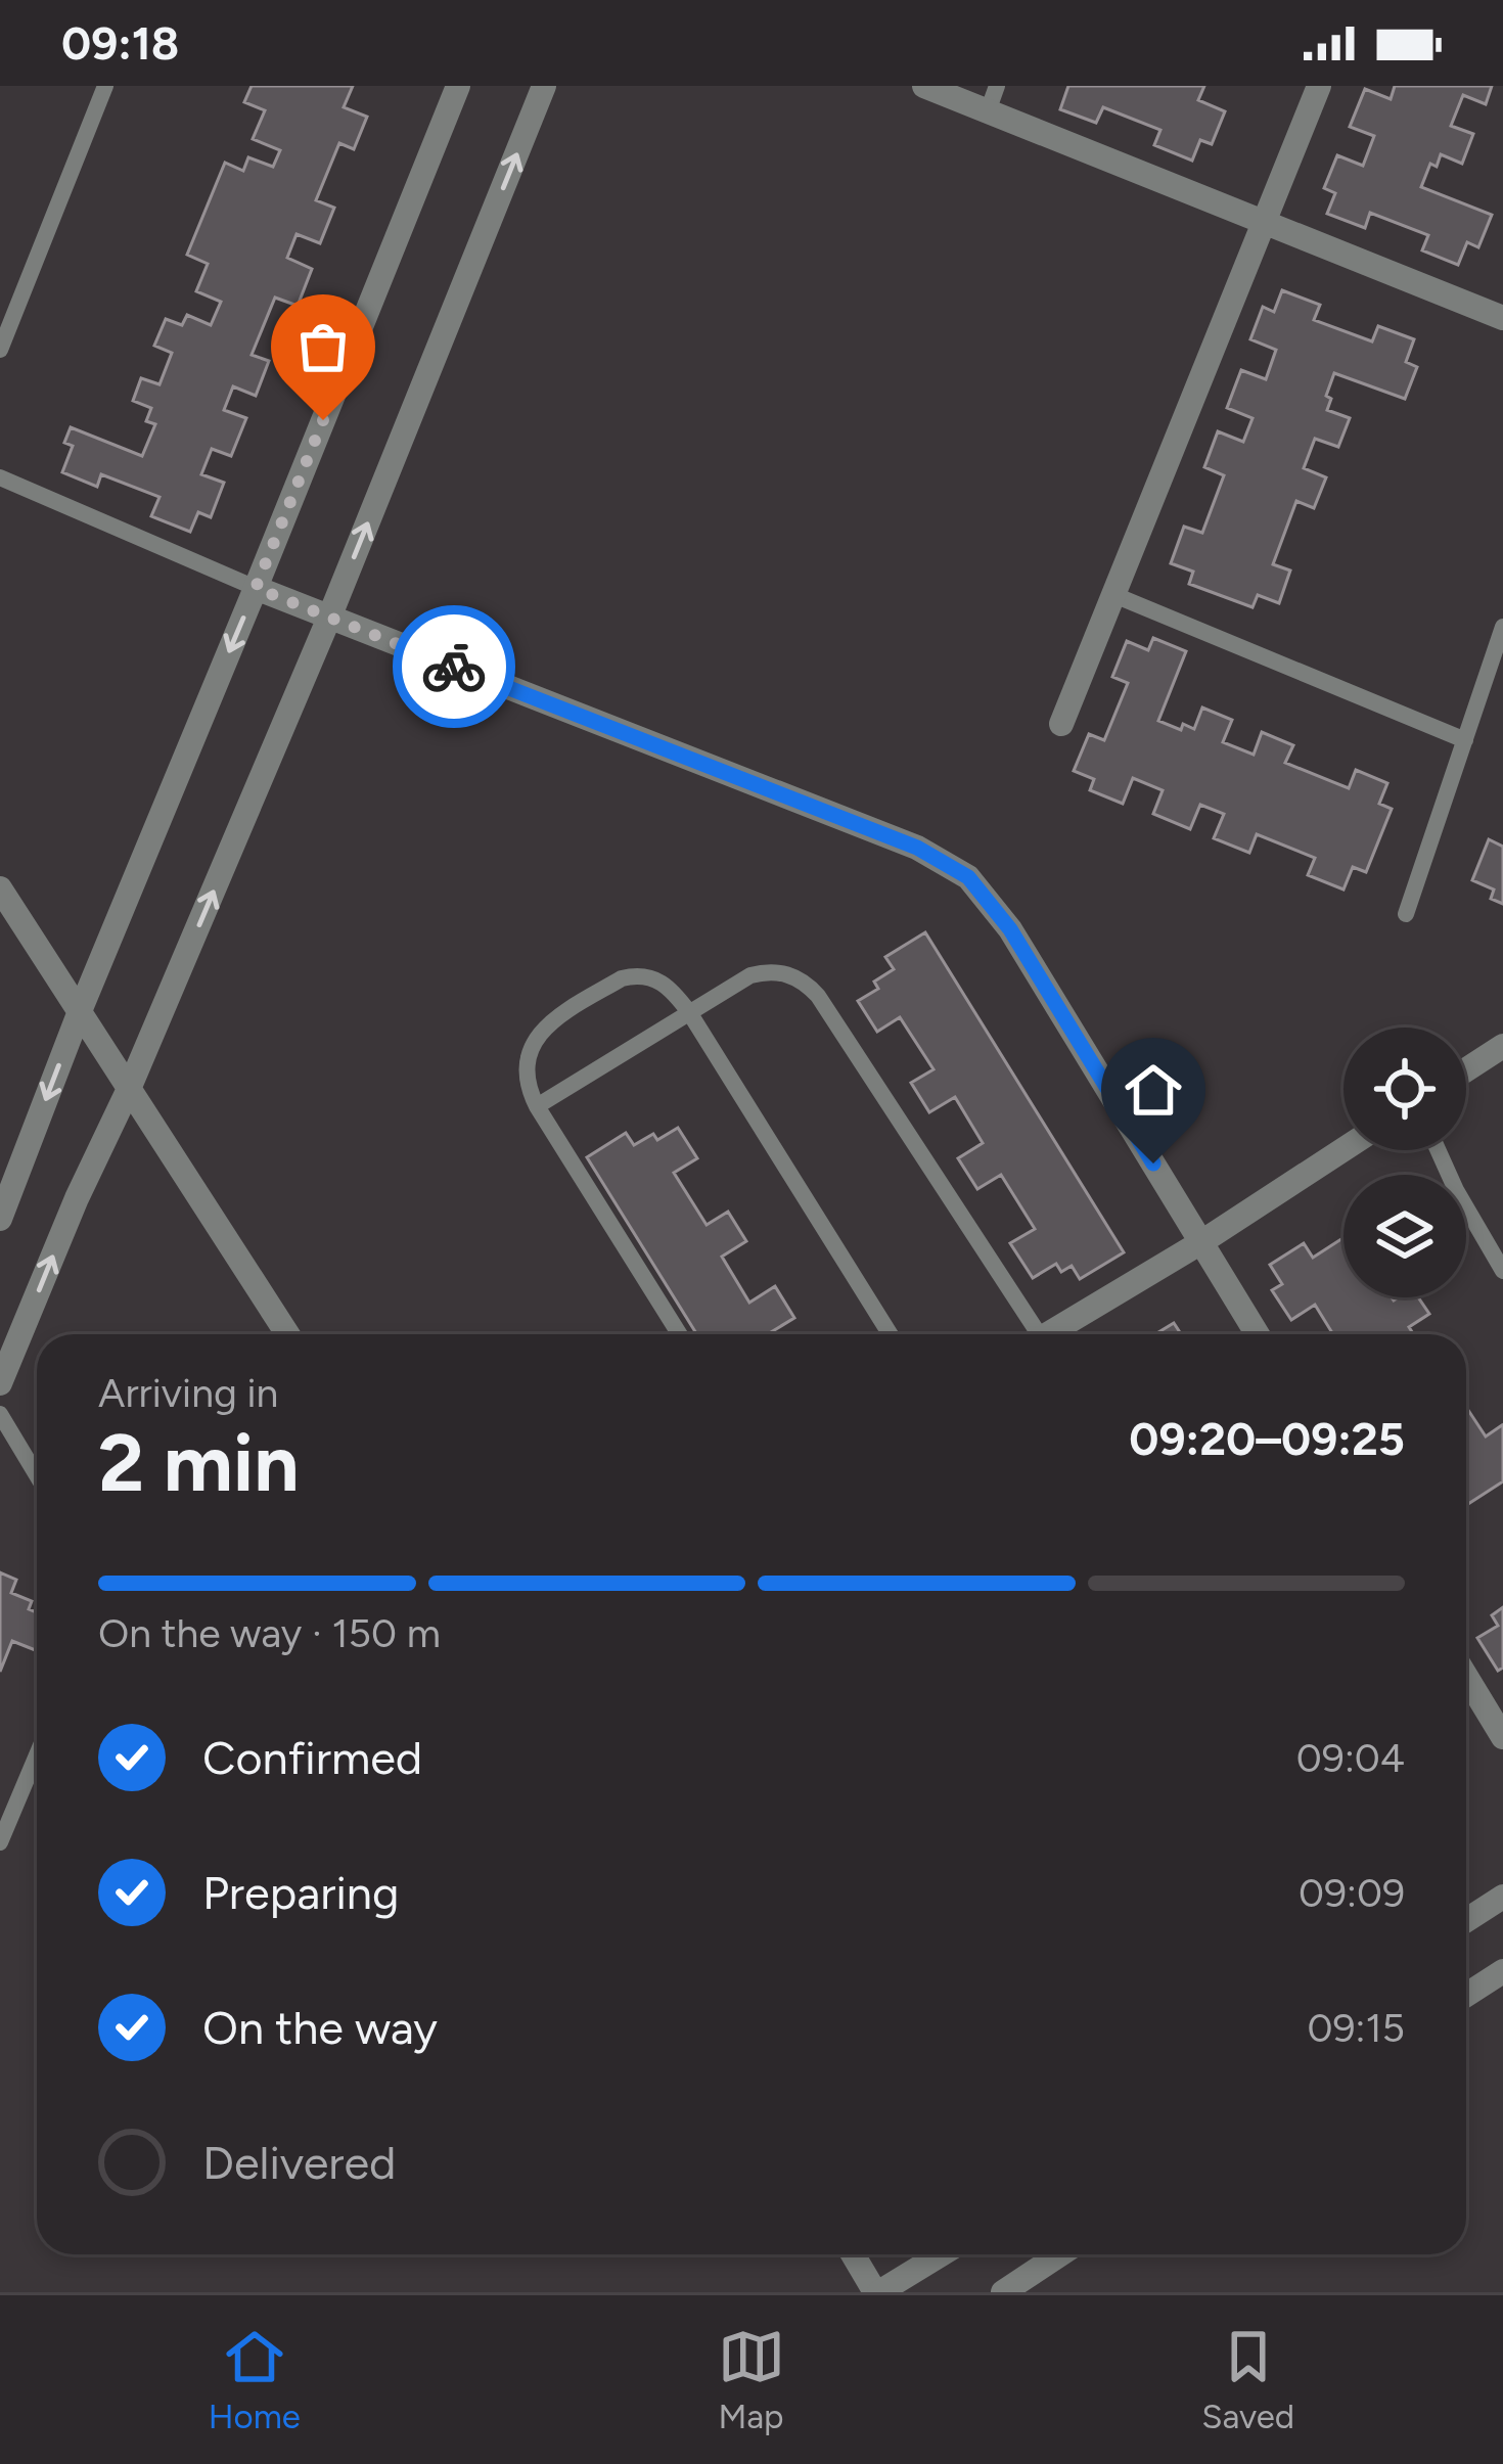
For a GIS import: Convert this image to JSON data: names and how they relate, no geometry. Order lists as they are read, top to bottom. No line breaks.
{"page":{"status":"09:18","heading":["2 min","Arriving in","09:20–09:25"],"bar":"On the way · 150 m","list":[["Confirmed","09:04"],["Preparing","09:09"],["On the way","09:15"],"Delivered"],"tabs":["Home","Map","Saved"]}}
